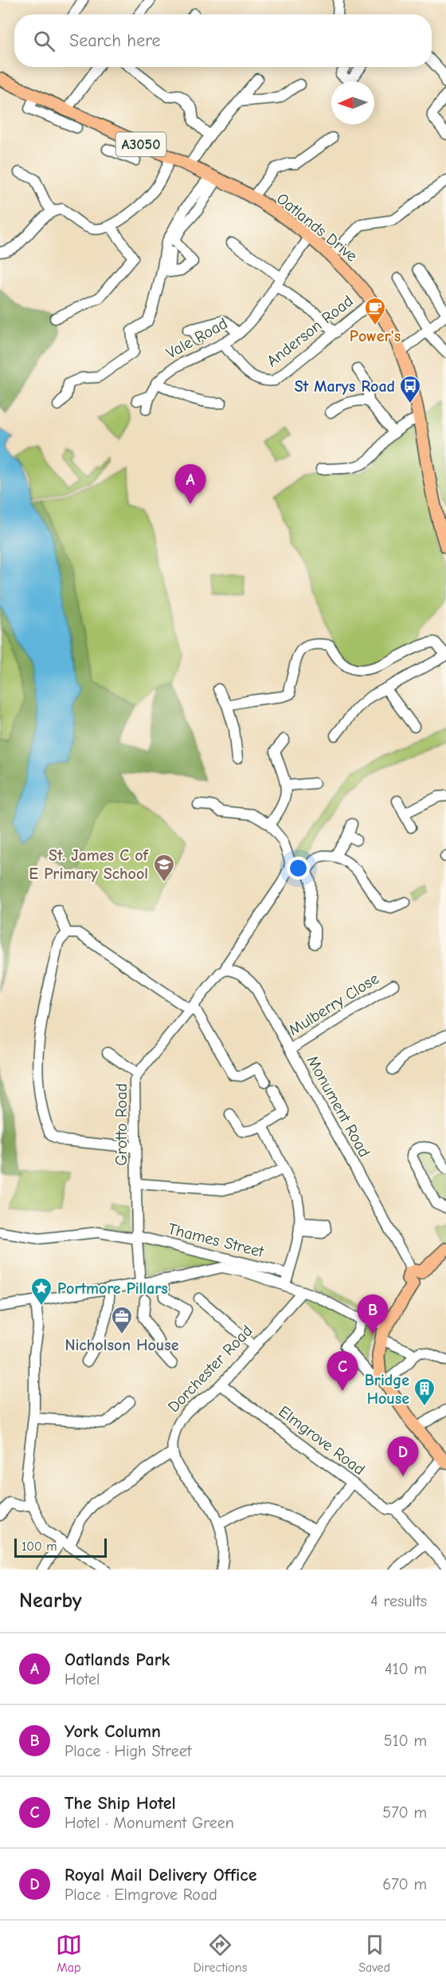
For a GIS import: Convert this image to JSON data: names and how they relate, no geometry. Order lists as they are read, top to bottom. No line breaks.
{"streets":{"main road":["A3050","Oatlands Drive"],"street":["Anderson Road","Vale Road","Mulberry Close","Monument Road","Grotto Road","Thames Street","Dorchester Road","Elmgrove Road"]},"crossings":[["Oatlands Drive","Anderson Road"],["Oatlands Drive","Vale Road"],["Anderson Road","Vale Road"],["Mulberry Close","Monument Road"],["Monument Road","Grotto Road"],["Grotto Road","Thames Street"],["Thames Street","Dorchester Road"],["Dorchester Road","Elmgrove Road"]],"places":{"cafe":["Power's"],"bus stop":["St Marys Road"],"school or university":["St. James C of E Primary School"],"place":["Portmore Pillars"],"office":["Nicholson House"],"building":["Bridge House"]},"scale_bar":"100 m","north":"left","page":{"search":"Search here","pins":["A","B","C","D"],"scale":"100 m","heading":["Nearby","4 results"],"list":[{"mark":"A","name":"Oatlands Park","note":"Hotel","value":"410 m"},{"mark":"B","name":"York Column","note":"Place · High Street","value":"510 m"},{"mark":"C","name":"The Ship Hotel","note":"Hotel · Monument Green","value":"570 m"},{"mark":"D","name":"Royal Mail Delivery Office","note":"Place · Elmgrove Road","value":"670 m"}],"nav":["Map","Directions","Saved"]}}
